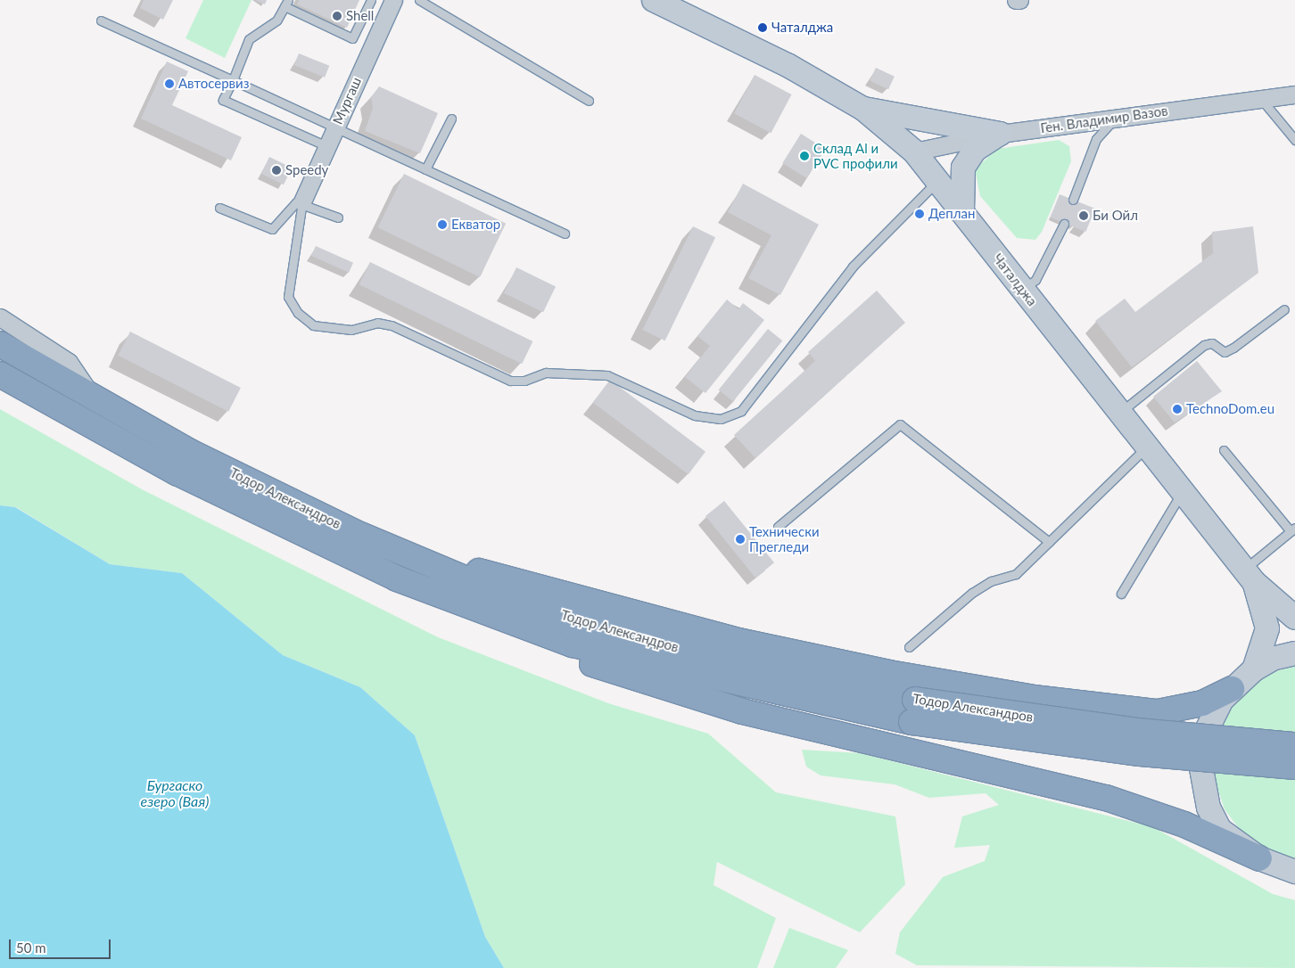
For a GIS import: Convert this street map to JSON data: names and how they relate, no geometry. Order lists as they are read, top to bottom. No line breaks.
{"streets":{"highway":["Тодор Александров"],"main road":["Чаталджа"],"street":["Мургаш","Ген. Владимир Вазов"]},"crossings":[["Ген. Владимир Вазов","Чаталджа"]],"water":["Бургаско езеро (Вая)"],"places":["Shell","Чаталджа","Автосервиз","Склад Al и PVC профили","Speedy","Деплан","Би Ойл","Екватор","TechnoDom.eu","Технически Прегледи"],"scale_bar":"50 m"}
